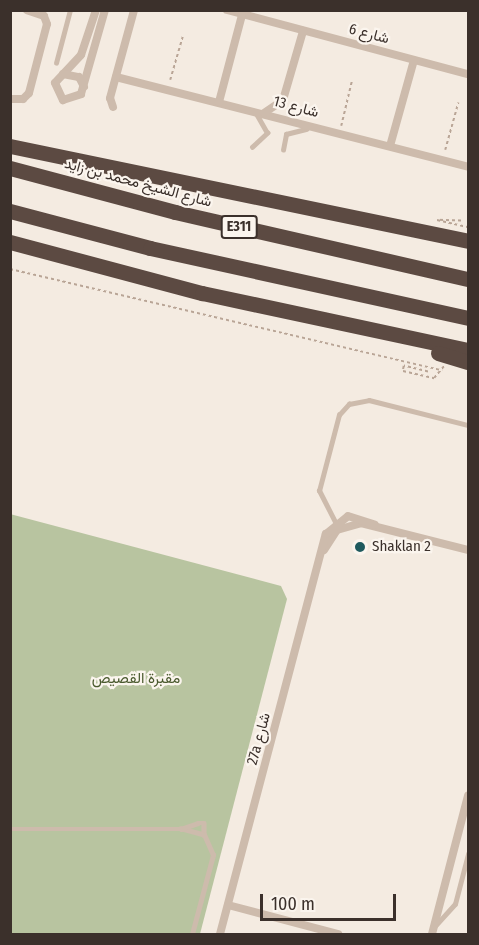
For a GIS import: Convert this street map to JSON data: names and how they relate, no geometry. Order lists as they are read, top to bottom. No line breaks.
{"streets":{"highway":["شارع الشيخ محمد بن زايد","E311"],"street":["شارع 6","شارع 13","27a شارع"]},"parks":["مقبرة القصيص"],"places":["Shaklan 2"],"scale_bar":"100 m"}
